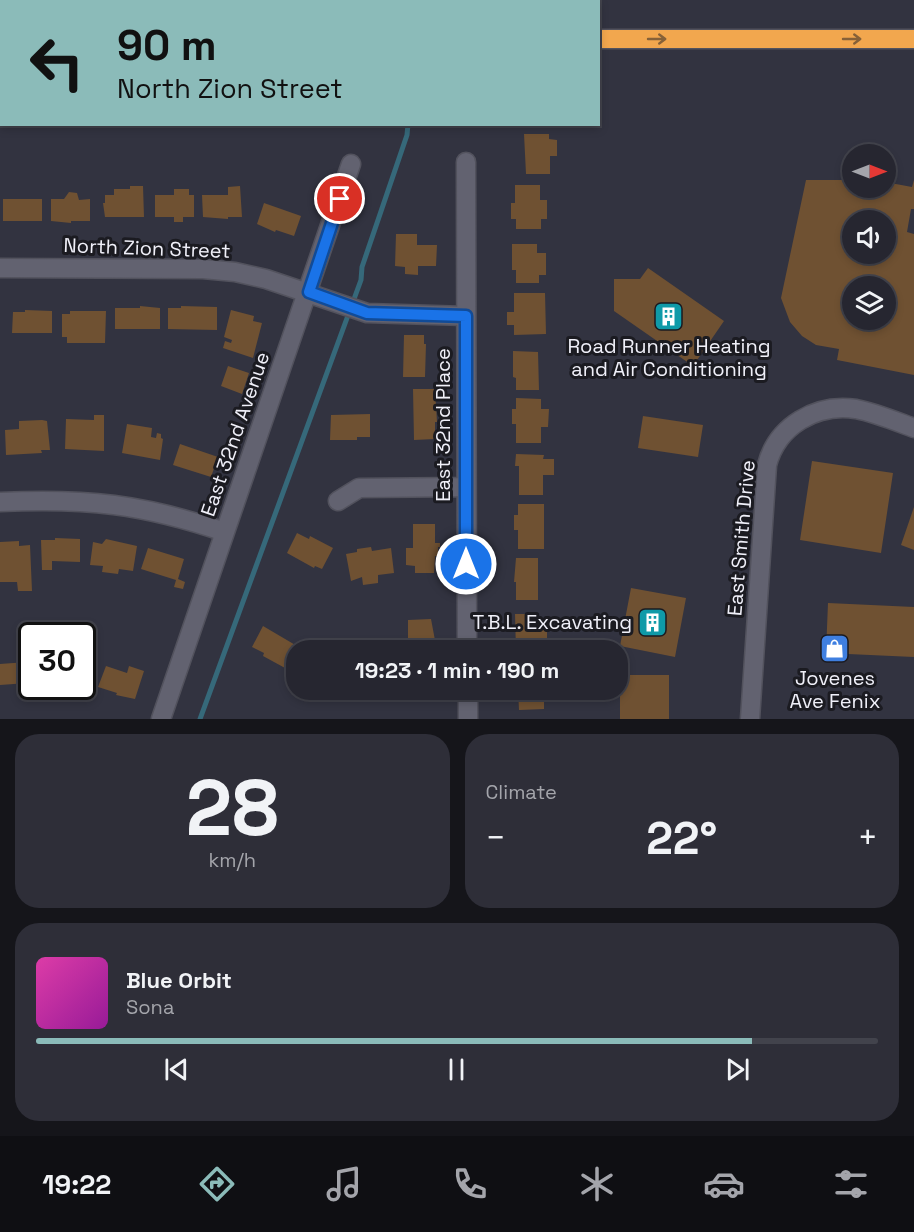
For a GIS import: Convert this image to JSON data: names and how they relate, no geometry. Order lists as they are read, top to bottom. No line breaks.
{"streets":{"street":["North Zion Street","East 32nd Place","East 32nd Avenue","East Smith Drive"]},"crossings":[["North Zion Street","East 32nd Place"],["North Zion Street","East 32nd Avenue"]],"places":{"building":["Road Runner Heating and Air Conditioning","T.B.L. Excavating"],"shop":["Jovenes Ave Fenix"]},"north":"right","page":{"turn":["90 m","North Zion Street"],"limit":"30","trip":"19:23 · 1 min · 190 m","tile":[["28","km/h"],"Climate"],"heat":["−","22°","+"],"song":["Blue Orbit","Sona"],"tabs":"19:22"}}
